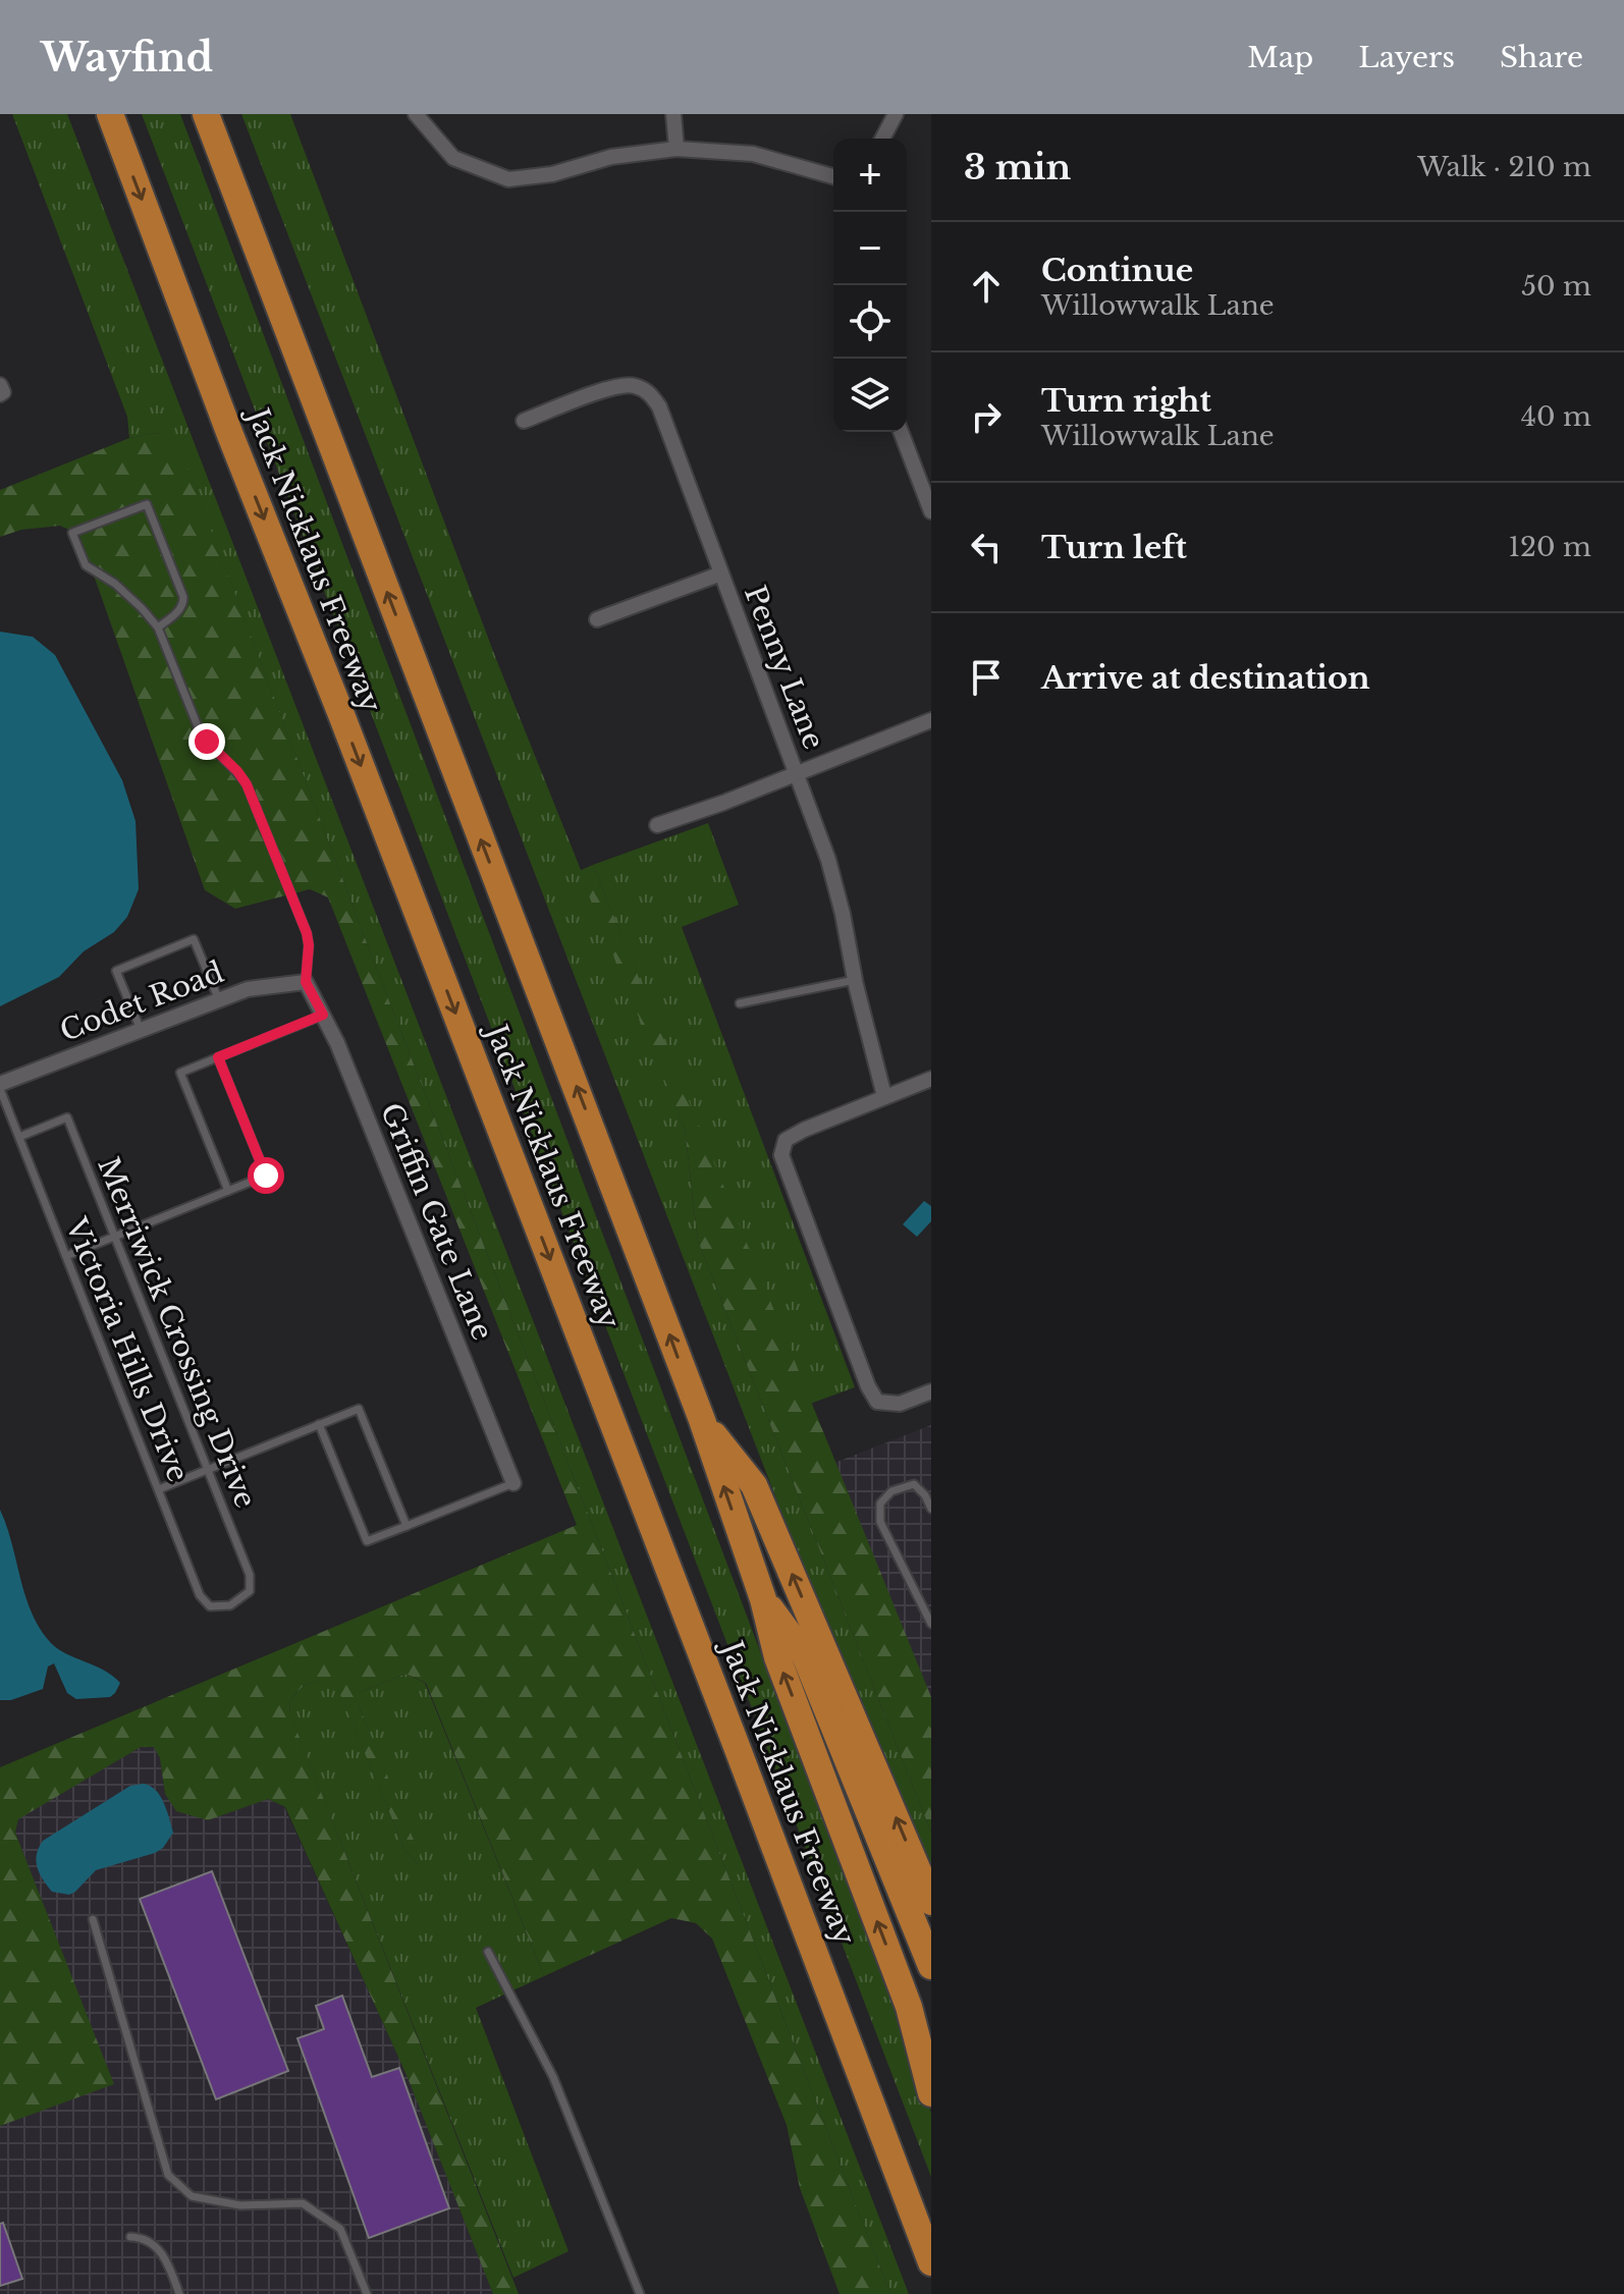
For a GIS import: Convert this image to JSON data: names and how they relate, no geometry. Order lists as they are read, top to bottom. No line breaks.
{"streets":{"highway":["Jack Nicklaus Freeway"],"street":["Penny Lane","Codet Road","Griffin Gate Lane"],"lane":["Merriwick Crossing Drive","Victoria Hills Drive"]},"crossings":[["Codet Road","Griffin Gate Lane"],["Codet Road","Victoria Hills Drive"],["Merriwick Crossing Drive","Victoria Hills Drive"]],"page":{"header":"Wayfind","nav":["Map","Layers","Share"],"heading":["3 min","Walk · 210 m"],"map_buttons":["+","−"],"list":[["Continue","Willowwalk Lane","50 m"],["Turn right","Willowwalk Lane","40 m"],["Turn left","120 m"],"Arrive at destination"]}}
